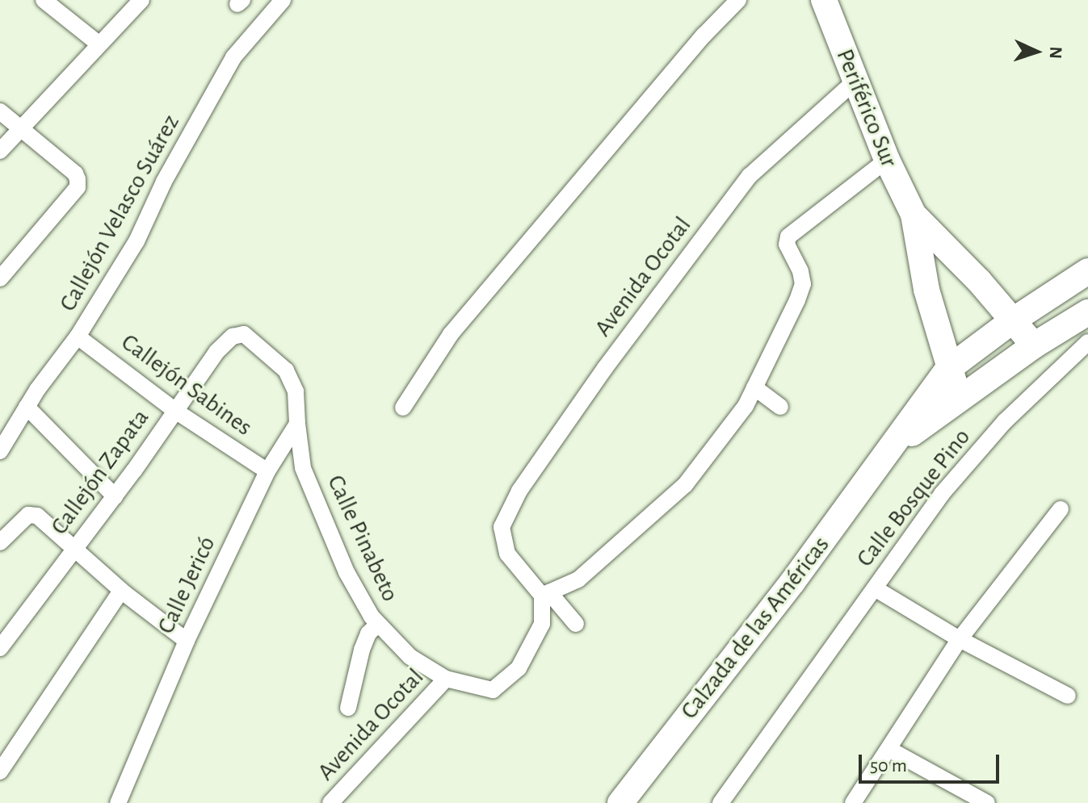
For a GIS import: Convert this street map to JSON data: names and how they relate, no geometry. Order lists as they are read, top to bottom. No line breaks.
{"streets":{"main road":["Periférico Sur","Calzada de las Américas"],"street":["Callejón Velasco Suárez","Avenida Ocotal","Callejón Sabines","Callejón Zapata","Calle Bosque Pino","Calle Pinabeto","Calle Jericó"]},"crossings":[["Periférico Sur","Avenida Ocotal"],["Periférico Sur","Calzada de las Américas"],["Callejón Velasco Suárez","Callejón Sabines"],["Avenida Ocotal","Calle Pinabeto"],["Callejón Sabines","Callejón Zapata"],["Callejón Sabines","Calle Jericó"],["Callejón Zapata","Calle Pinabeto"],["Callejón Zapata","Calle Jericó"],["Calle Pinabeto","Calle Jericó"]],"scale_bar":"50 m","north":"right"}
